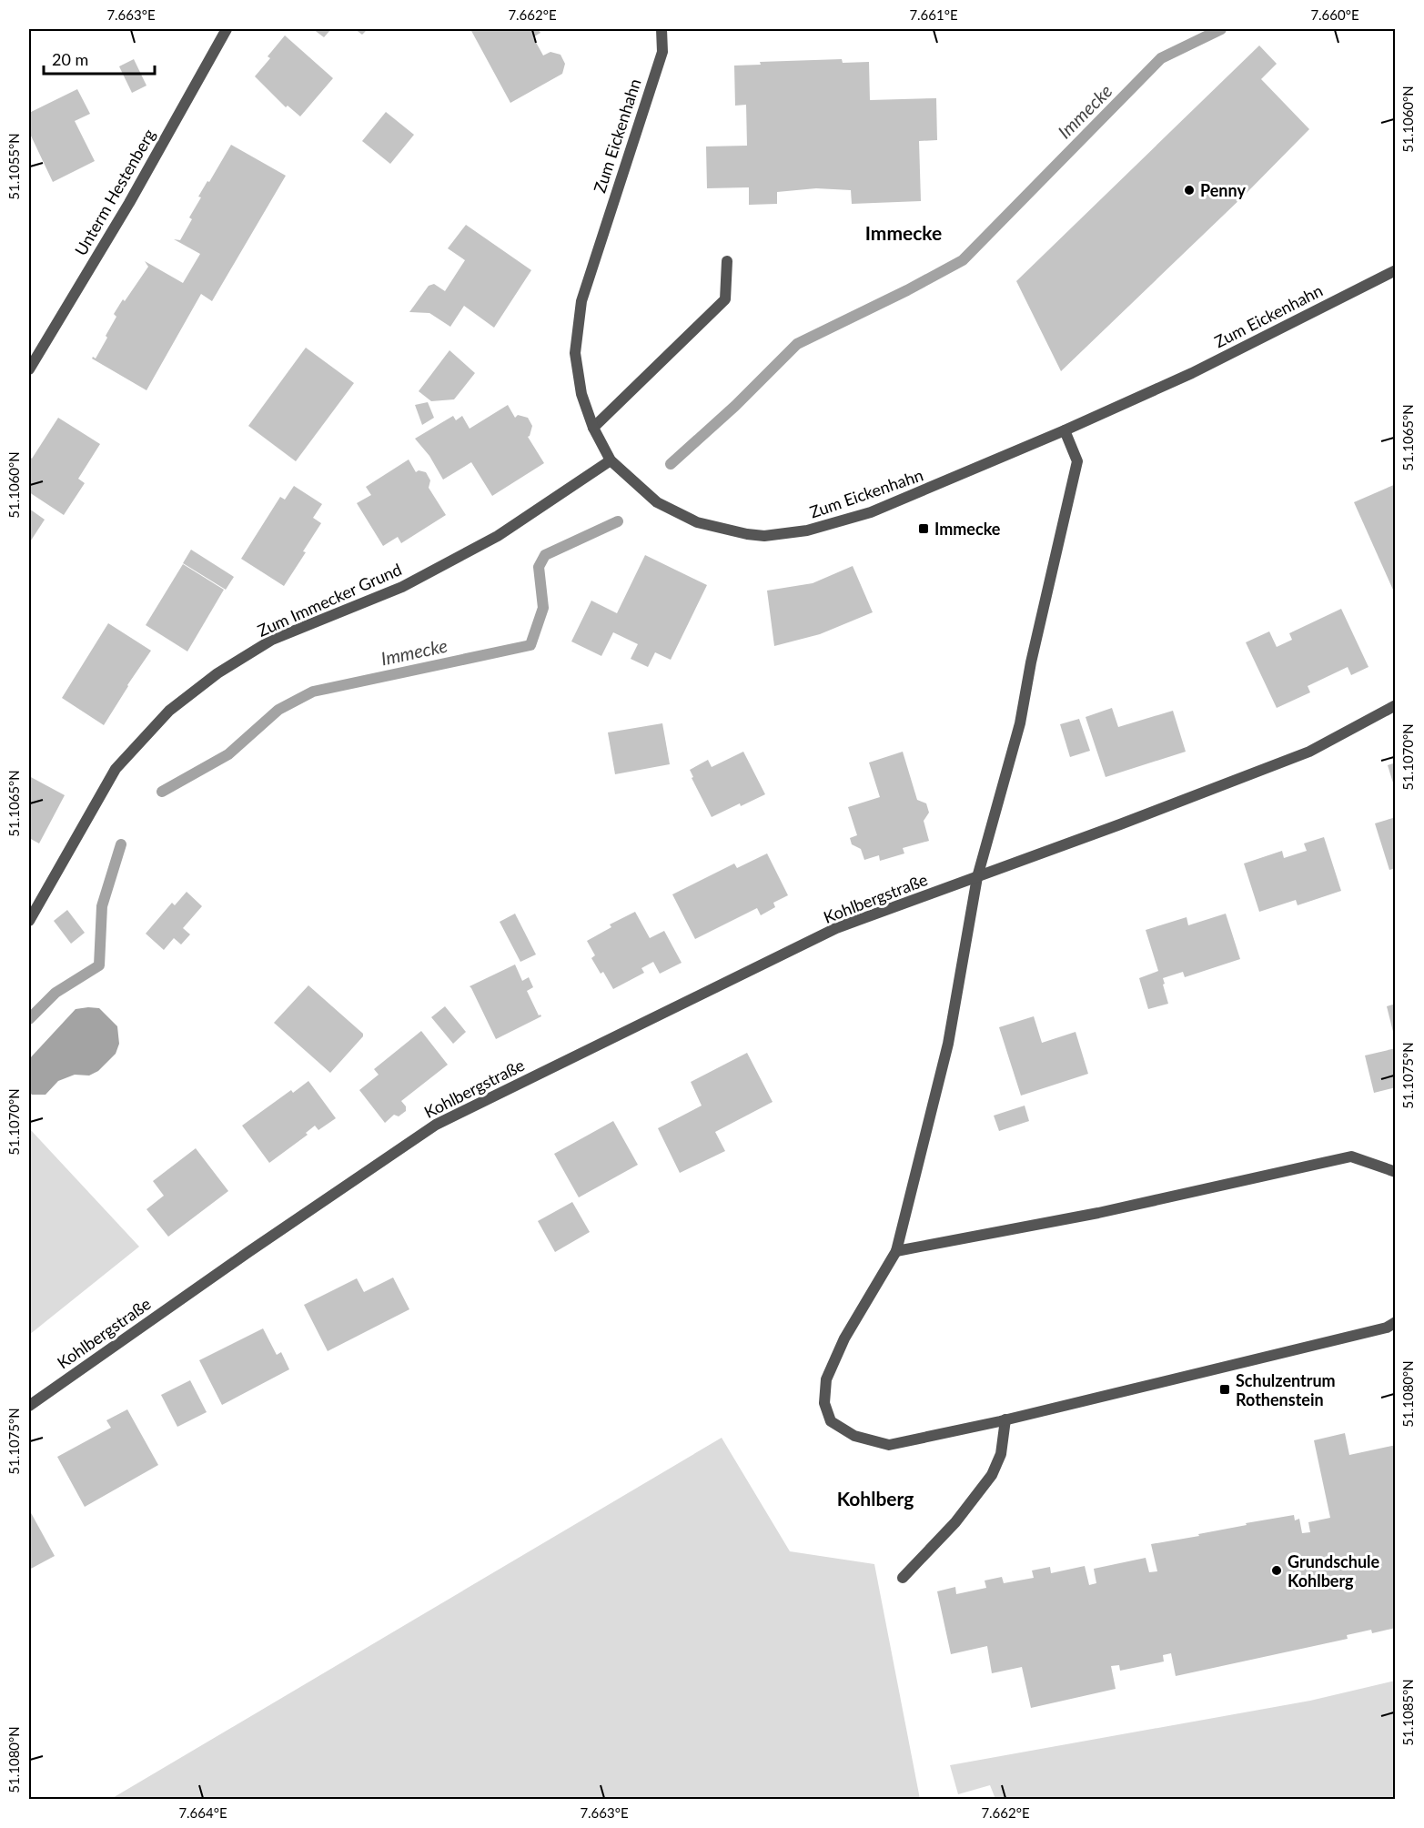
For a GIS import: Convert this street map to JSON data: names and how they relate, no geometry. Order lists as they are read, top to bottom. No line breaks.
{"streets":{"street":["Zum Eickenhahn","Unterm Hestenberg","Zum Immecker Grund","Kohlbergstraße"]},"crossings":[["Zum Eickenhahn","Zum Immecker Grund"]],"districts":["Immecke","Kohlberg"],"water":["Immecke"],"places":{"other":["Penny","Grundschule Kohlberg"],"transit":["Immecke","Schulzentrum Rothenstein"]},"scale_bar":"20 m","coordinates":["7.663°E","7.662°E","7.661°E","7.660°E","51.1060°N","51.1055°N","51.1065°N","51.1070°N","51.1075°N","51.1080°N","51.1085°N","7.664°E"]}
